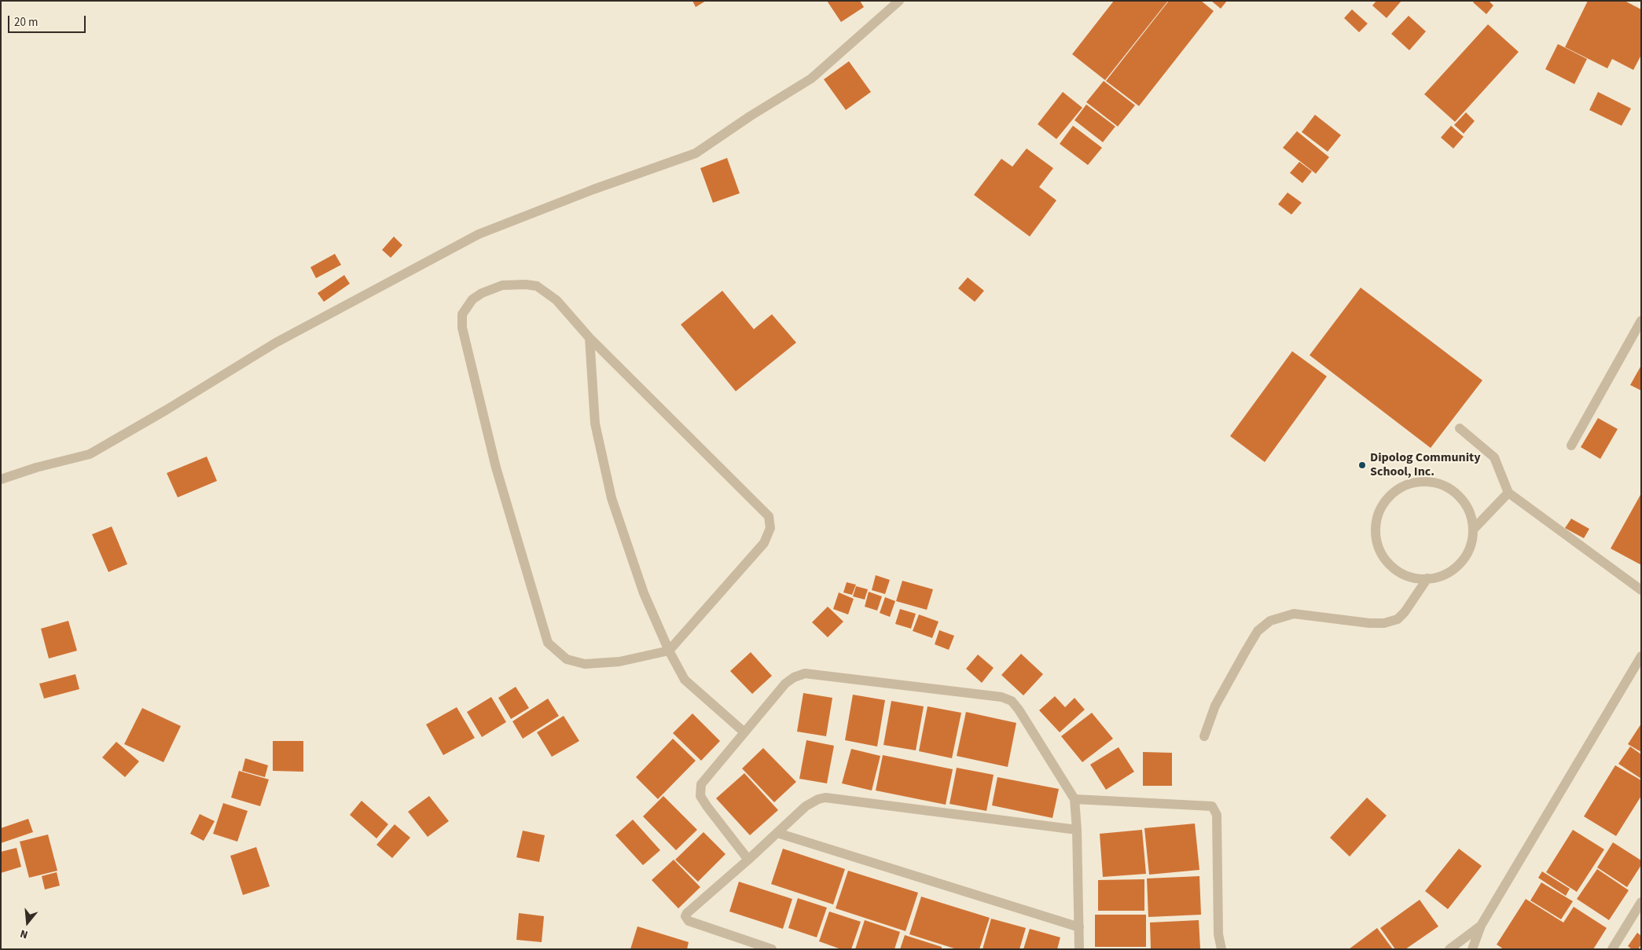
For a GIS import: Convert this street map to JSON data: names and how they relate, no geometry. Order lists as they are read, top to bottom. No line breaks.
{"places":["Dipolog Community School, Inc."],"scale_bar":"20 m","north":"bottom"}
